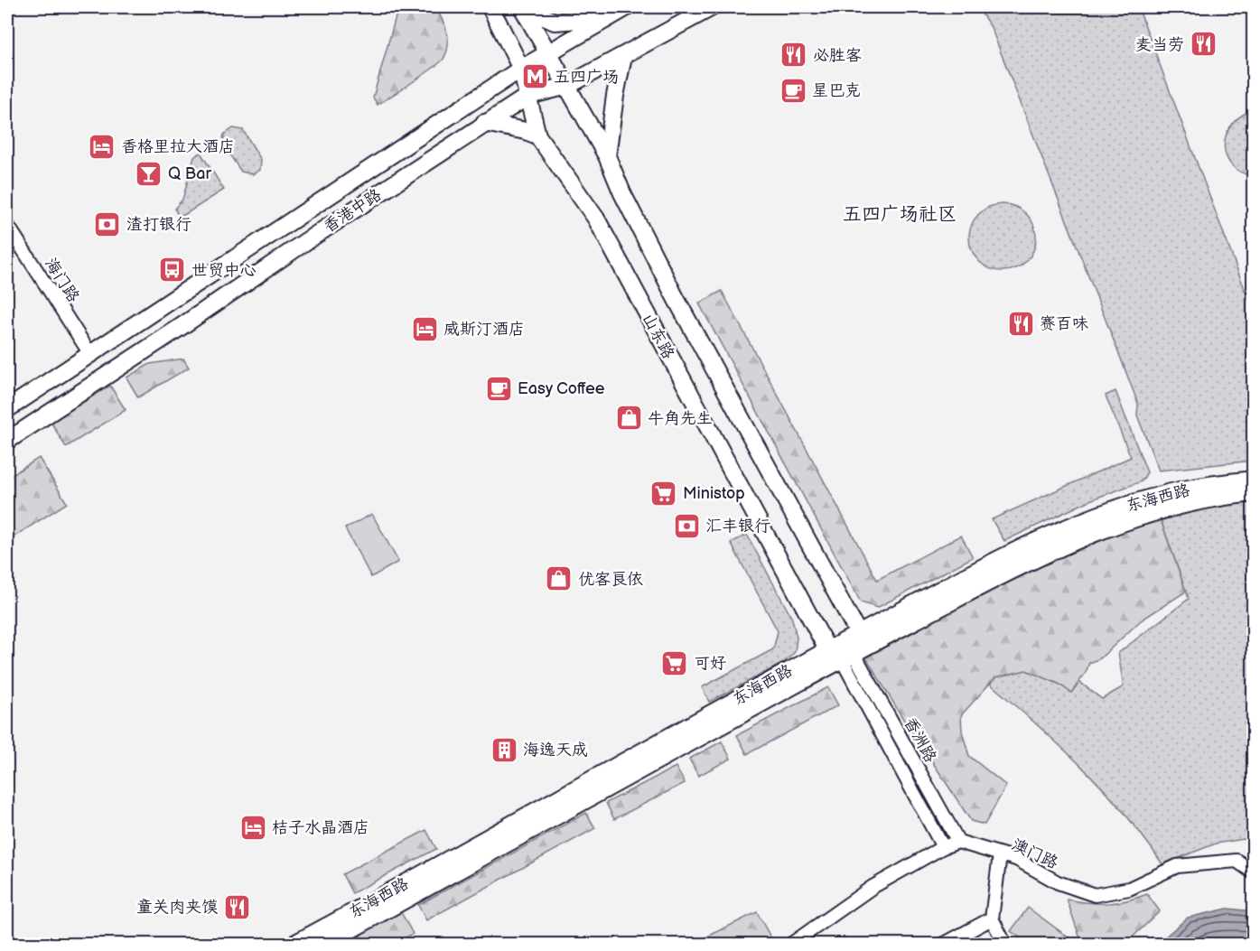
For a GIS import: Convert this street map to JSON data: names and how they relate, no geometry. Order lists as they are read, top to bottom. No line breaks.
{"streets":{"main road":["香港中路","山东路","东海西路"],"street":["海门路","香洲路","澳门路"]},"crossings":[["香港中路","海门路"],["香港中路","山东路"],["山东路","东海西路"],["山东路","香洲路"],["东海西路","香洲路"],["香洲路","澳门路"]],"districts":["五四广场社区"],"places":{"restaurant":["麦当劳","必胜客","赛百味","童关肉夹馍"],"metro station":["五四广场"],"cafe":["星巴克","Easy Coffee"],"hotel":["香格里拉大酒店","威斯汀酒店","桔子水晶酒店"],"bar":["Q Bar"],"bank":["渣打银行","汇丰银行"],"bus stop":["世贸中心"],"shop":["牛角先生","优客良依"],"supermarket":["Ministop","可好"],"building":["海逸天成"]}}
